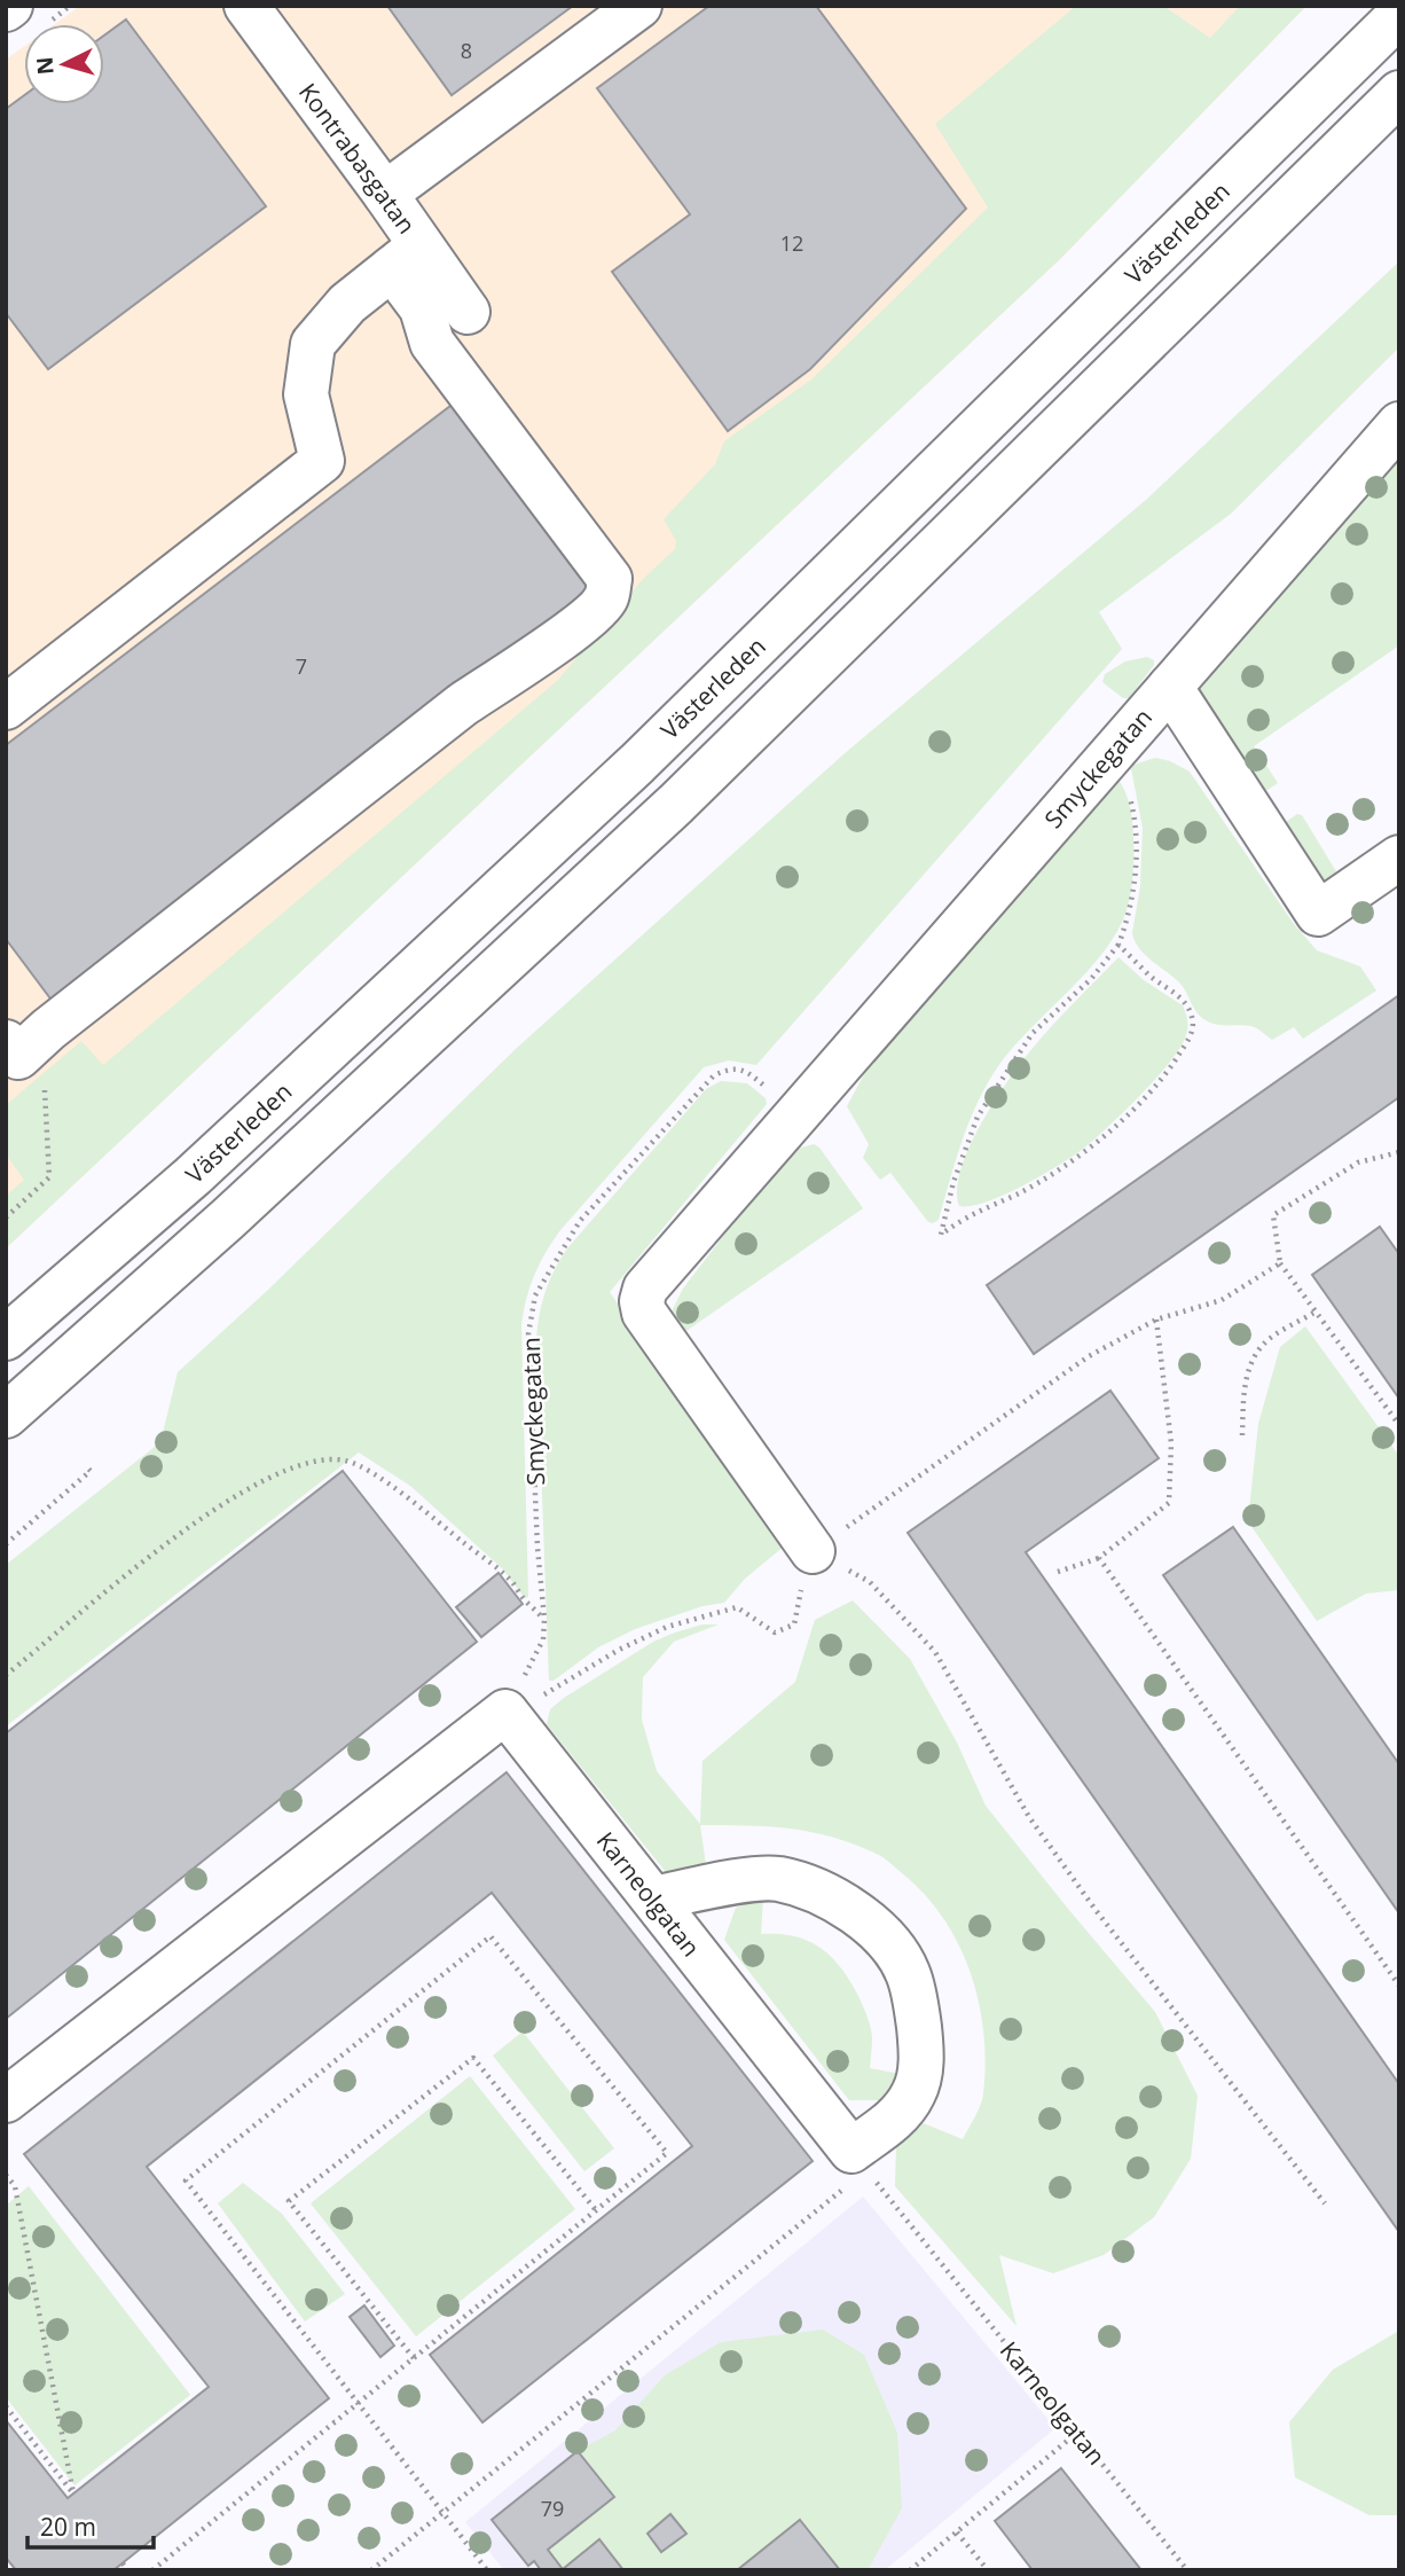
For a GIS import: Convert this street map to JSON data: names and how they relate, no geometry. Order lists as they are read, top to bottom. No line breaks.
{"streets":{"main road":["Kontrabasgatan","Västerleden","Smyckegatan","Karneolgatan"]},"crossings":[["Smyckegatan","Karneolgatan"]],"house_numbers":["8","12","7","79"],"scale_bar":"20 m","north":"left"}
